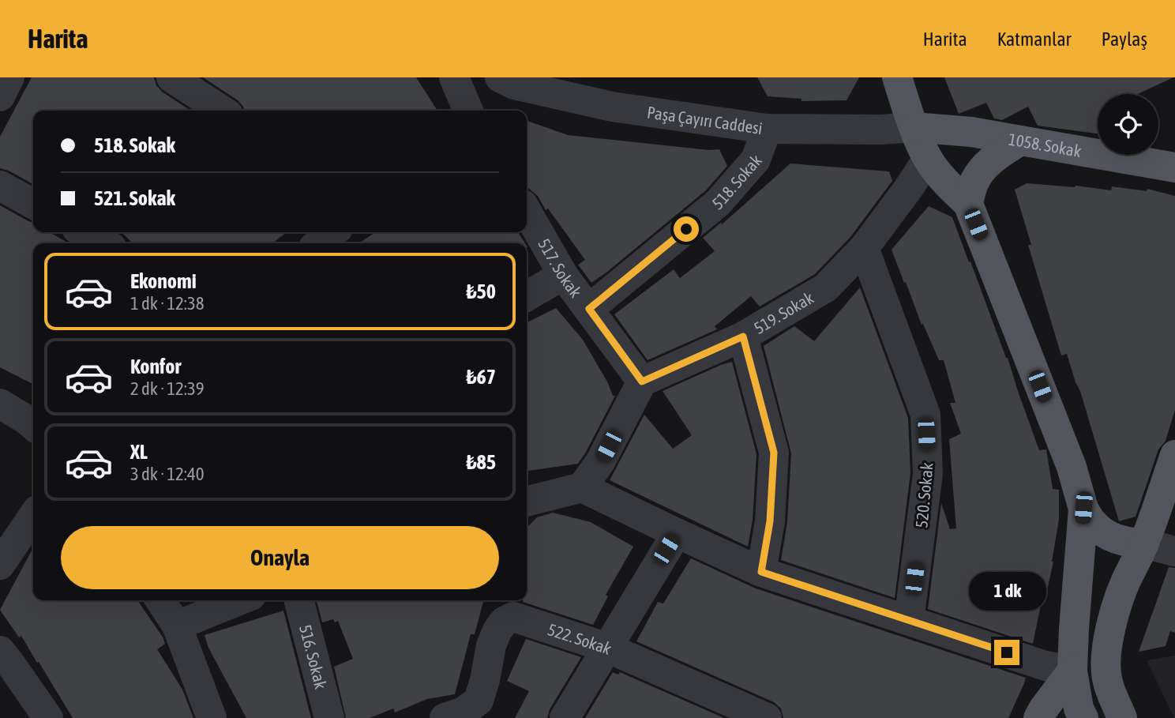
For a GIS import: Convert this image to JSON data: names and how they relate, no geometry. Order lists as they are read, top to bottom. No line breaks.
{"streets":{"main road":["1058. Sokak"],"street":["Paşa Çayırı Caddesi","518. Sokak","517. Sokak","519. Sokak","520. Sokak","522. Sokak","516. Sokak"]},"crossings":[["Paşa Çayırı Caddesi","1058. Sokak"],["Paşa Çayırı Caddesi","518. Sokak"],["518. Sokak","517. Sokak"],["517. Sokak","519. Sokak"],["519. Sokak","520. Sokak"]],"page":{"header":"Harita","nav":["Harita","Katmanlar","Paylaş"],"banner":["518. Sokak","521. Sokak"],"list":[{"name":"Ekonomi","note":"1 dk · 12:38","value":"₺50"},{"name":"Konfor","note":"2 dk · 12:39","value":"₺67"},{"name":"XL","note":"3 dk · 12:40","value":"₺85"}],"buttons":"Onayla","bubble":"1 dk"}}
